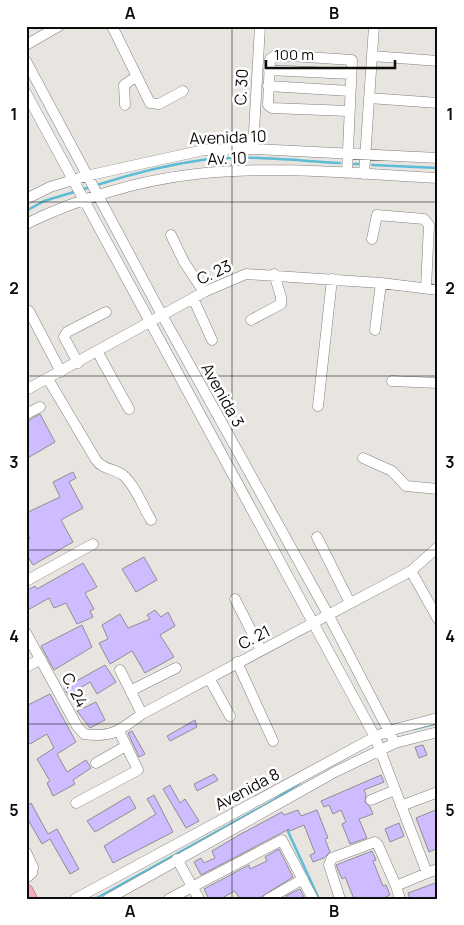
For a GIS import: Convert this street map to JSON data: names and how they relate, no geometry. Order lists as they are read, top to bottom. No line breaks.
{"streets":{"street":["C. 30","Avenida 10","Av. 10","C. 23","Avenida 3","C. 21","C. 24","Avenida 8"]},"crossings":[["C. 30","Avenida 10"],["Avenida 10","Avenida 3"],["Av. 10","Avenida 3"],["C. 23","Avenida 3"],["Avenida 3","C. 21"],["Avenida 3","Avenida 8"],["C. 21","C. 24"]],"scale_bar":"100 m","grid":{"columns":["A","B"],"rows":["1","2","3","4","5"]}}
